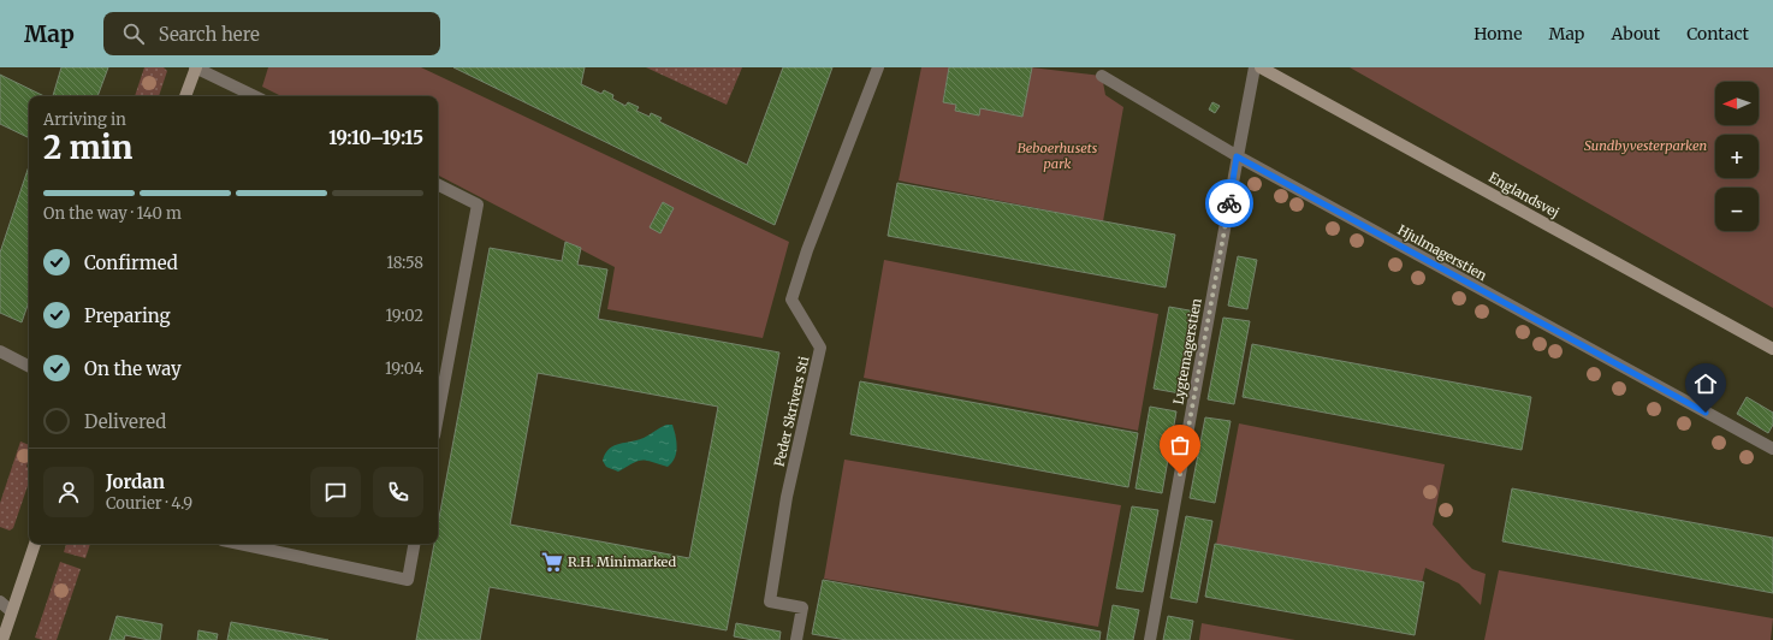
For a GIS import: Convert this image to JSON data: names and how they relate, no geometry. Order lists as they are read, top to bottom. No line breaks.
{"streets":{"street":["Englandsvej","Hjulmagerstien","Lygtemagerstien","Peder Skrivers Sti"]},"crossings":[["Hjulmagerstien","Lygtemagerstien"]],"parks":["Sundbyvesterparken","Beboerhusets park"],"places":{"supermarket":["R.H. Minimarked"]},"north":"left","page":{"header":"Map","search":"Search here","nav":["Home","Map","About","Contact"],"map_buttons":["+","−"],"heading":["2 min","Arriving in","19:10–19:15"],"panel":["Jordan","Courier · 4.9"],"bar":"On the way · 140 m","list":[["Confirmed","18:58"],["Preparing","19:02"],["On the way","19:04"],"Delivered"]}}
